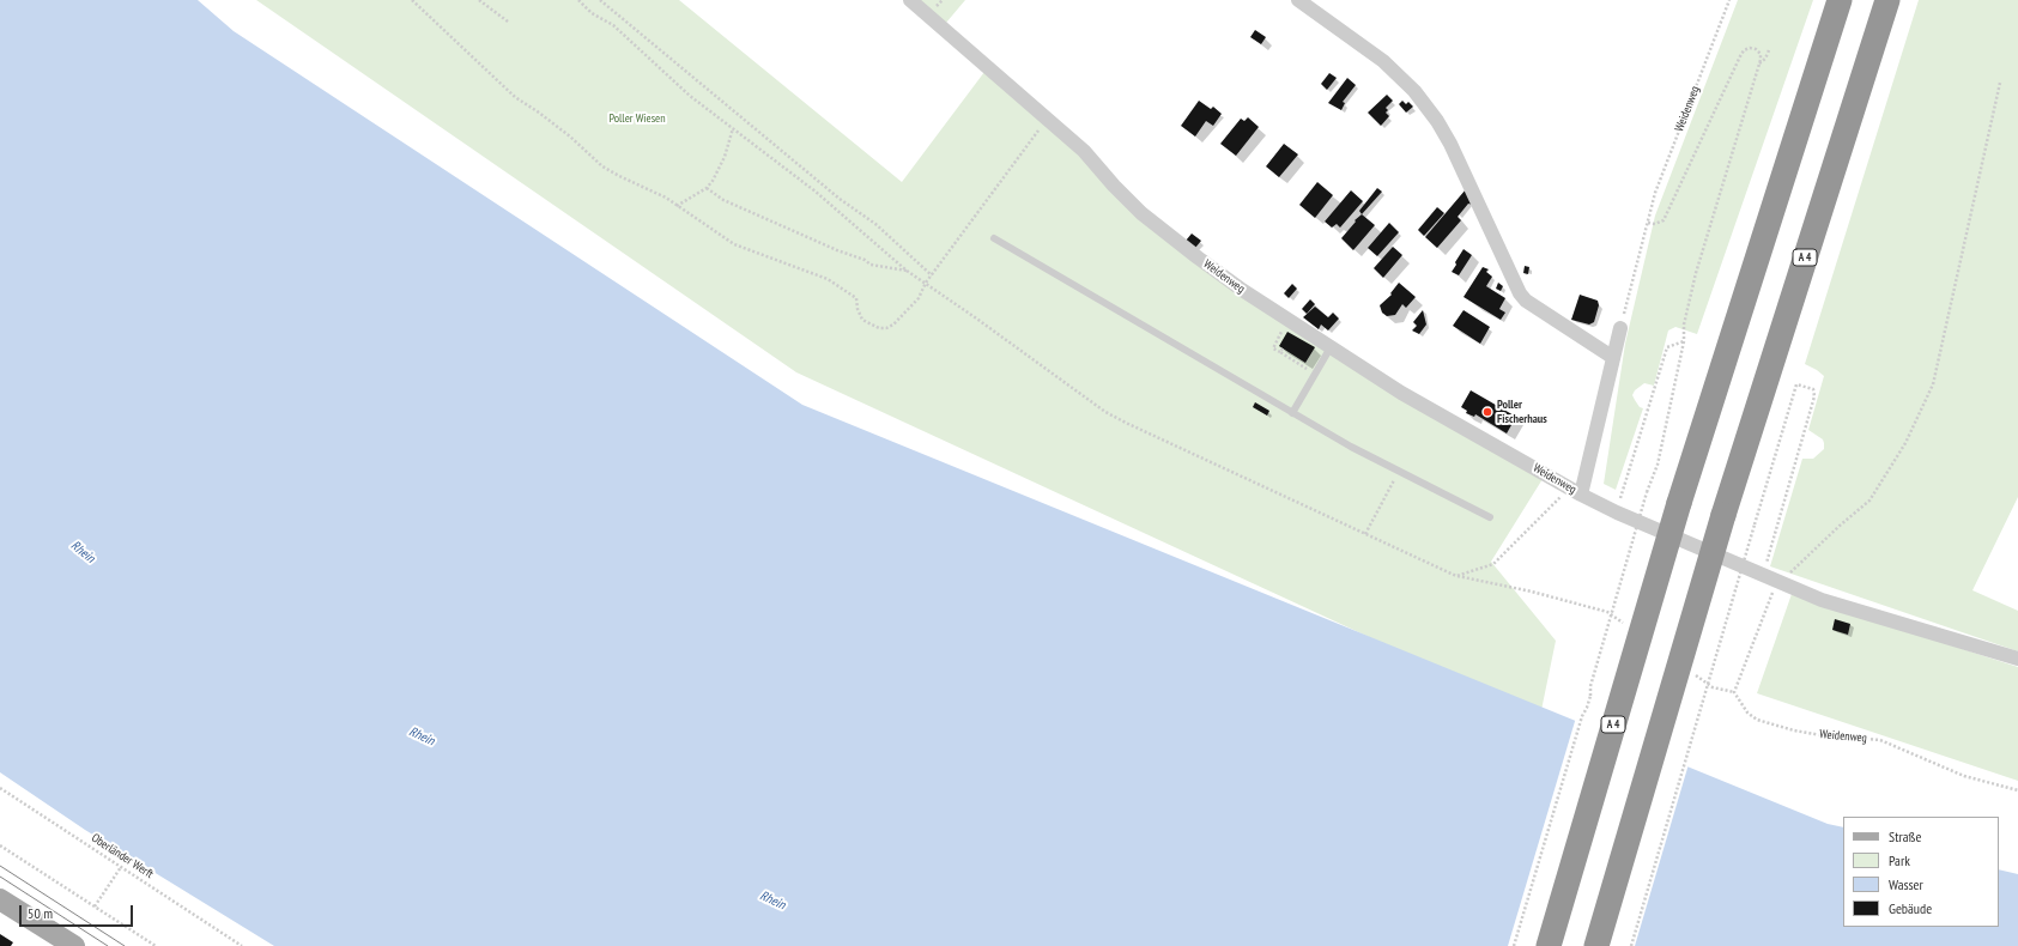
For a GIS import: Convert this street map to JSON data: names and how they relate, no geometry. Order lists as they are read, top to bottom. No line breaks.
{"streets":{"highway":["A 4"],"street":["Weidenweg"],"path":["Oberländer Werft"]},"water":["Rhein"],"parks":["Poller Wiesen"],"places":["Poller Fischerhaus"],"legend":["Straße","Park","Wasser","Gebäude"],"scale_bar":"50 m"}
